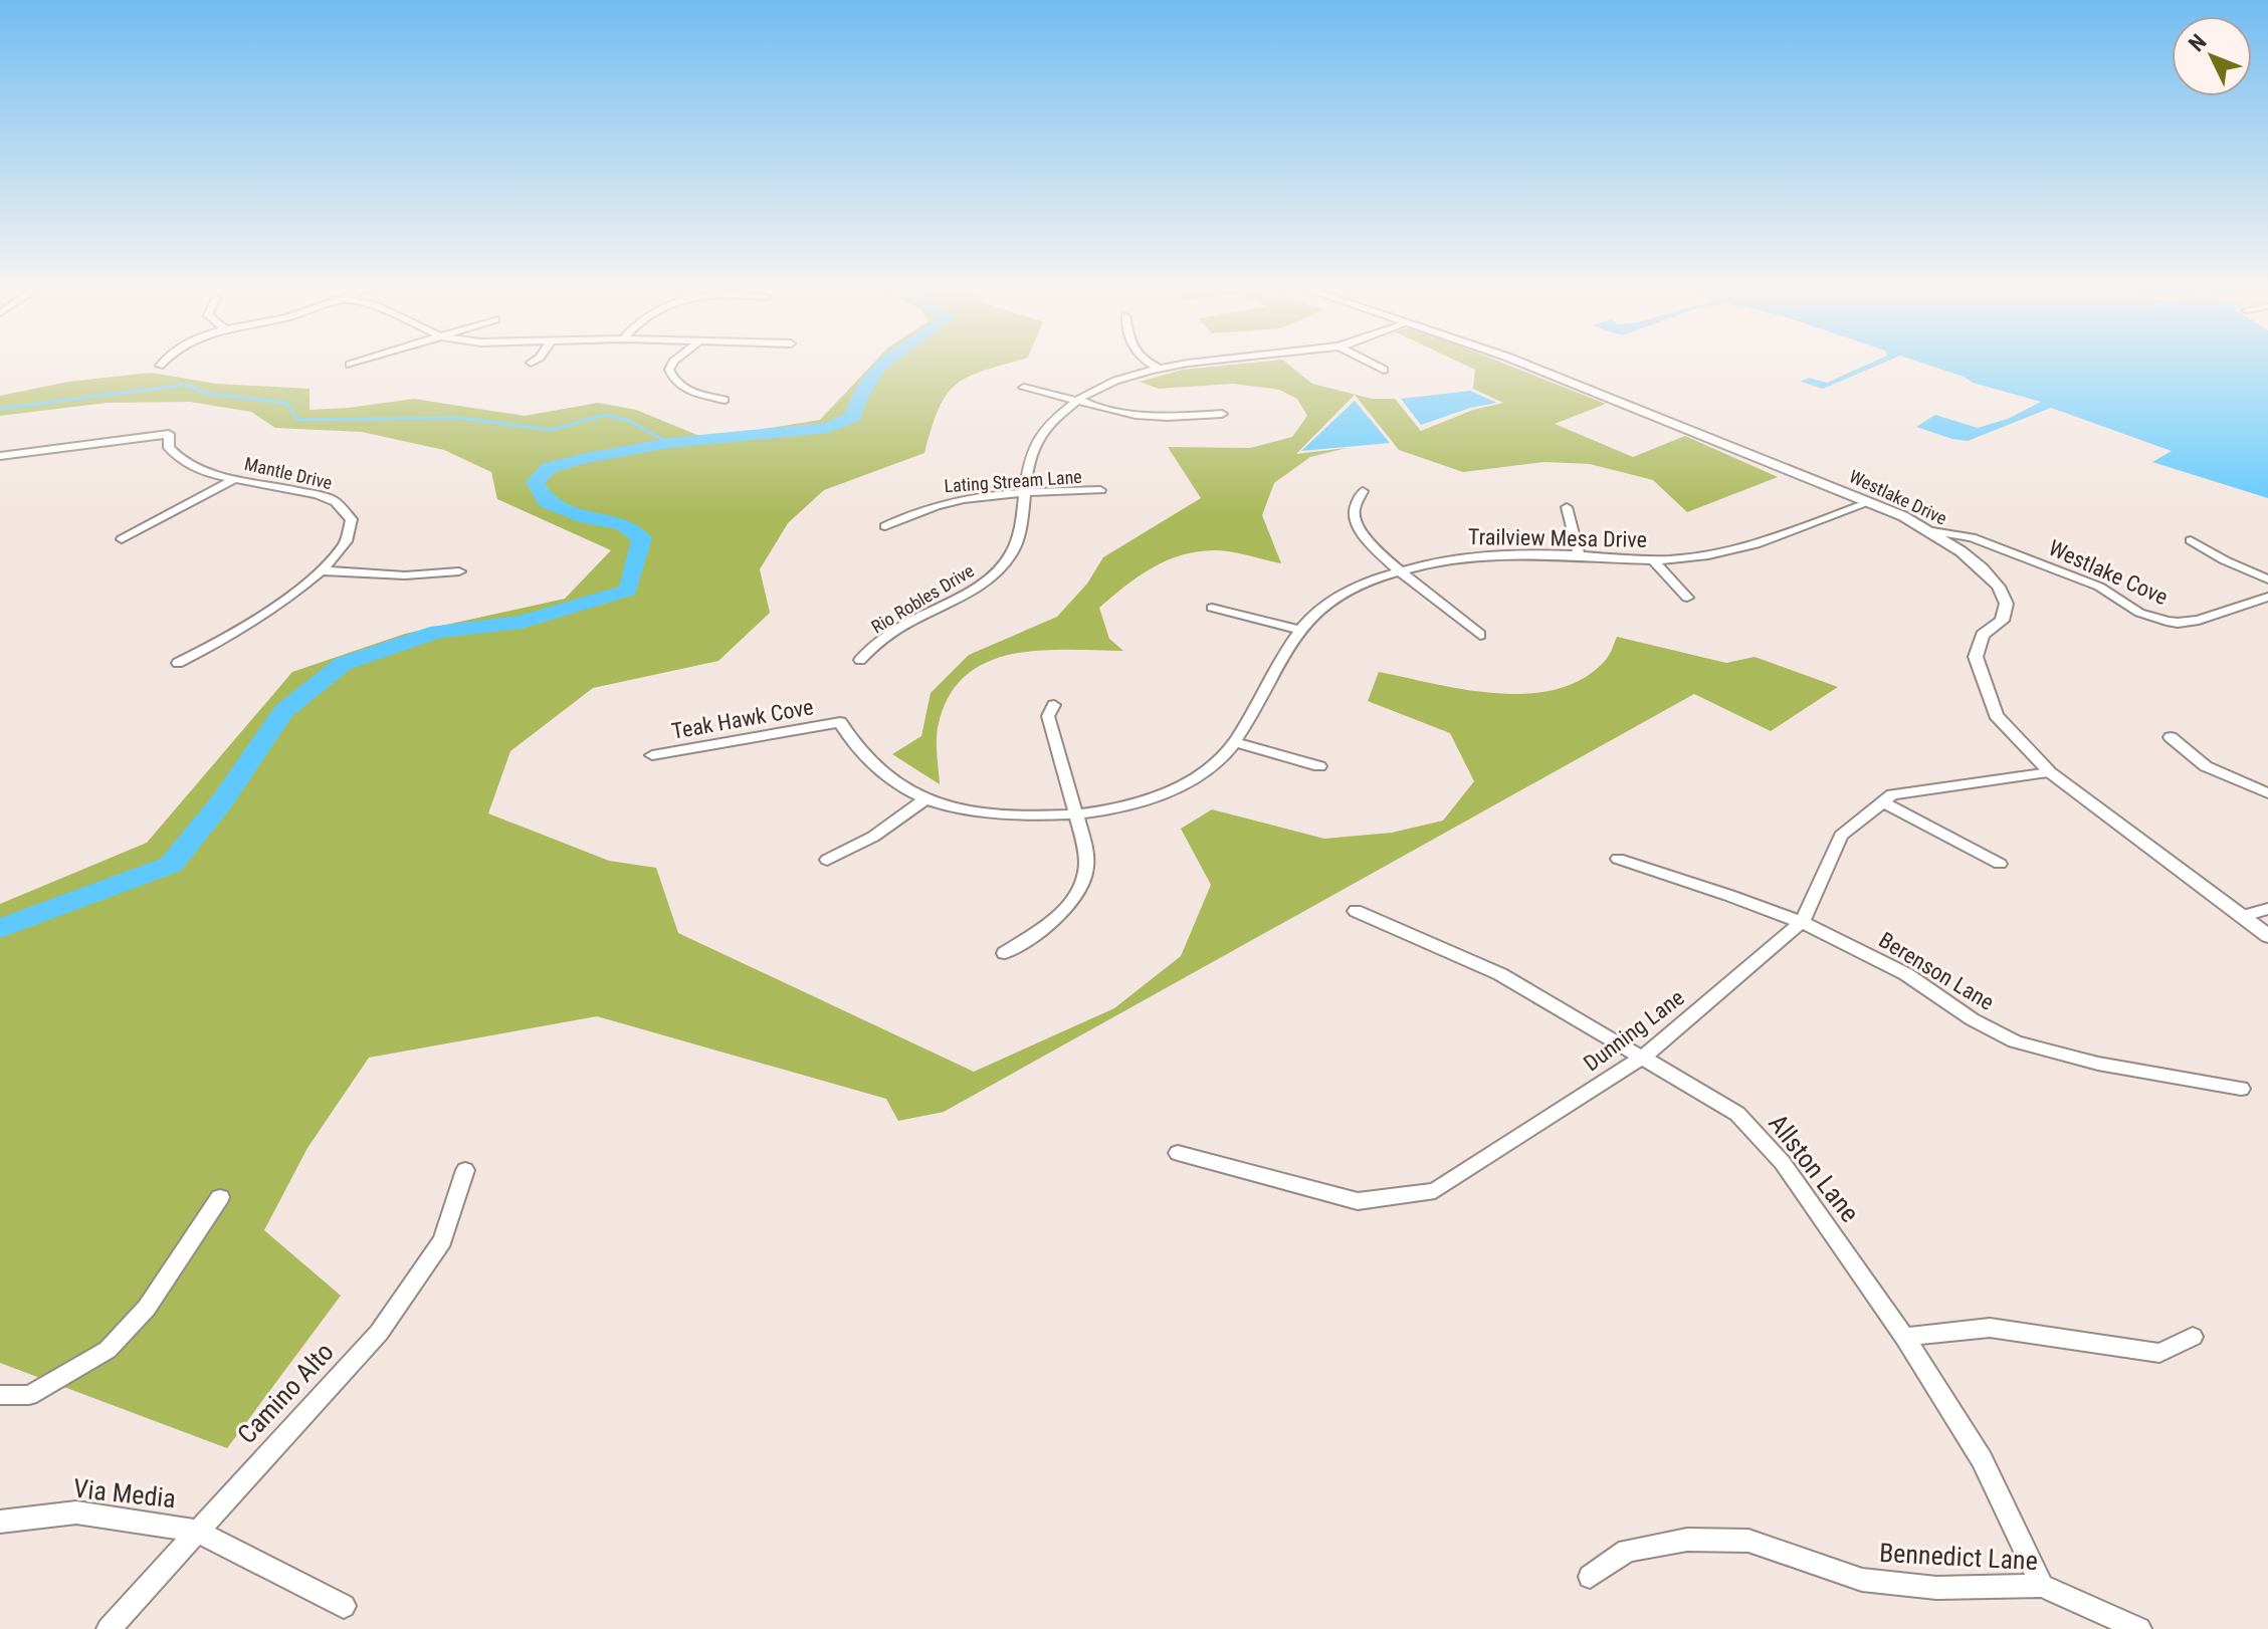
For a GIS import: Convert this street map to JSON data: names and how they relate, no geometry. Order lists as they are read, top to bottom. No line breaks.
{"streets":{"street":["Mantle Drive","Lating Stream Lane","Westlake Drive","Trailview Mesa Drive","Westlake Cove","Rio Robles Drive","Teak Hawk Cove","Berenson Lane","Dunning Lane","Allston Lane","Camino Alto","Via Media","Bennedict Lane"]},"crossings":[["Lating Stream Lane","Rio Robles Drive"],["Westlake Drive","Trailview Mesa Drive"],["Westlake Drive","Westlake Cove"],["Westlake Drive","Dunning Lane"],["Trailview Mesa Drive","Teak Hawk Cove"],["Berenson Lane","Dunning Lane"],["Dunning Lane","Allston Lane"],["Allston Lane","Bennedict Lane"],["Camino Alto","Via Media"]],"north":"top left"}
